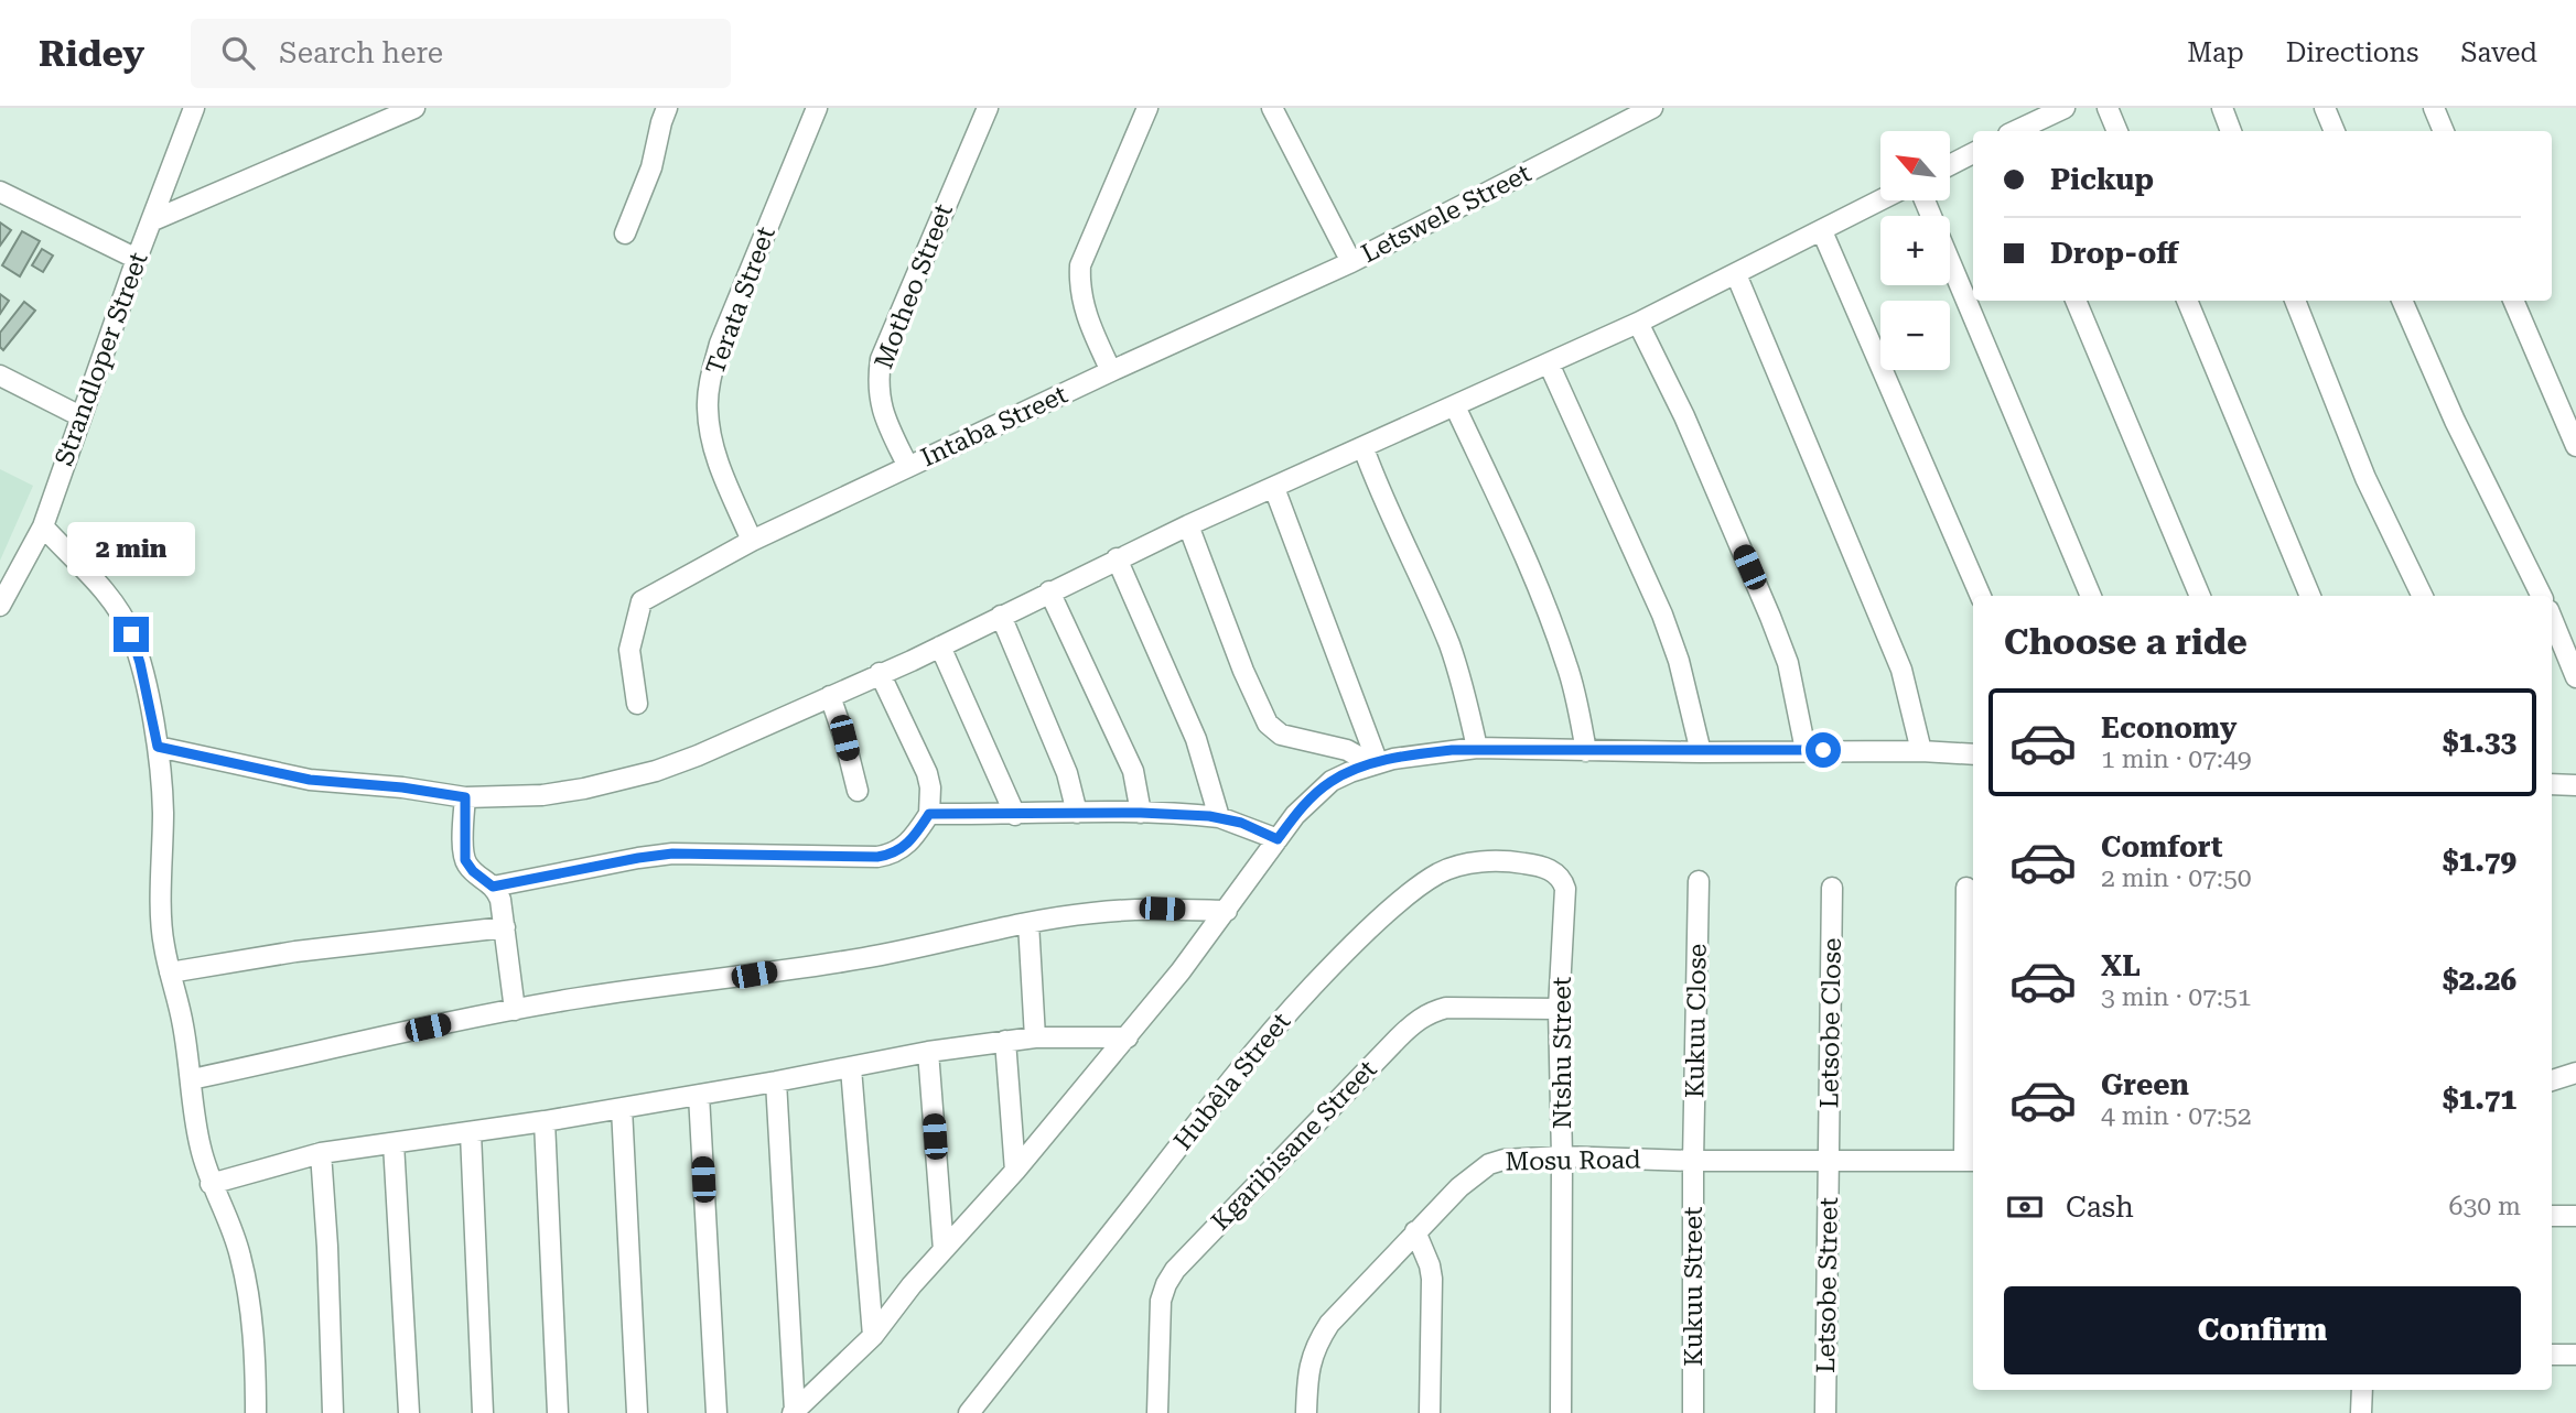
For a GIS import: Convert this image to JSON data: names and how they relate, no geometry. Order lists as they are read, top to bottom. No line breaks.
{"streets":{"street":["Letswele Street","Motheo Street","Terata Street","Strandloper Street","Intaba Street","Kukuu Close","Letsobe Close","Ntshu Street","Hubêla Street","Kgaribisane Street","Mosu Road","Letsobe Street","Kukuu Street"]},"crossings":[["Letswele Street","Intaba Street"],["Motheo Street","Intaba Street"],["Terata Street","Intaba Street"],["Kukuu Close","Mosu Road"],["Kukuu Close","Kukuu Street"],["Letsobe Close","Mosu Road"],["Letsobe Close","Letsobe Street"],["Ntshu Street","Hubêla Street"],["Ntshu Street","Kgaribisane Street"],["Ntshu Street","Mosu Road"],["Mosu Road","Letsobe Street"],["Mosu Road","Kukuu Street"]],"north":"top left","page":{"header":"Ridey","search":"Search here","nav":["Map","Directions","Saved"],"map_buttons":["+","−"],"banner":["Pickup","Drop-off"],"bubble":"2 min","heading":"Choose a ride","list":[{"name":"Economy","note":"1 min · 07:49","value":"$1.33"},{"name":"Comfort","note":"2 min · 07:50","value":"$1.79"},{"name":"XL","note":"3 min · 07:51","value":"$2.26"},{"name":"Green","note":"4 min · 07:52","value":"$1.71"}],"pay":["Cash","630 m"],"buttons":"Confirm"}}
